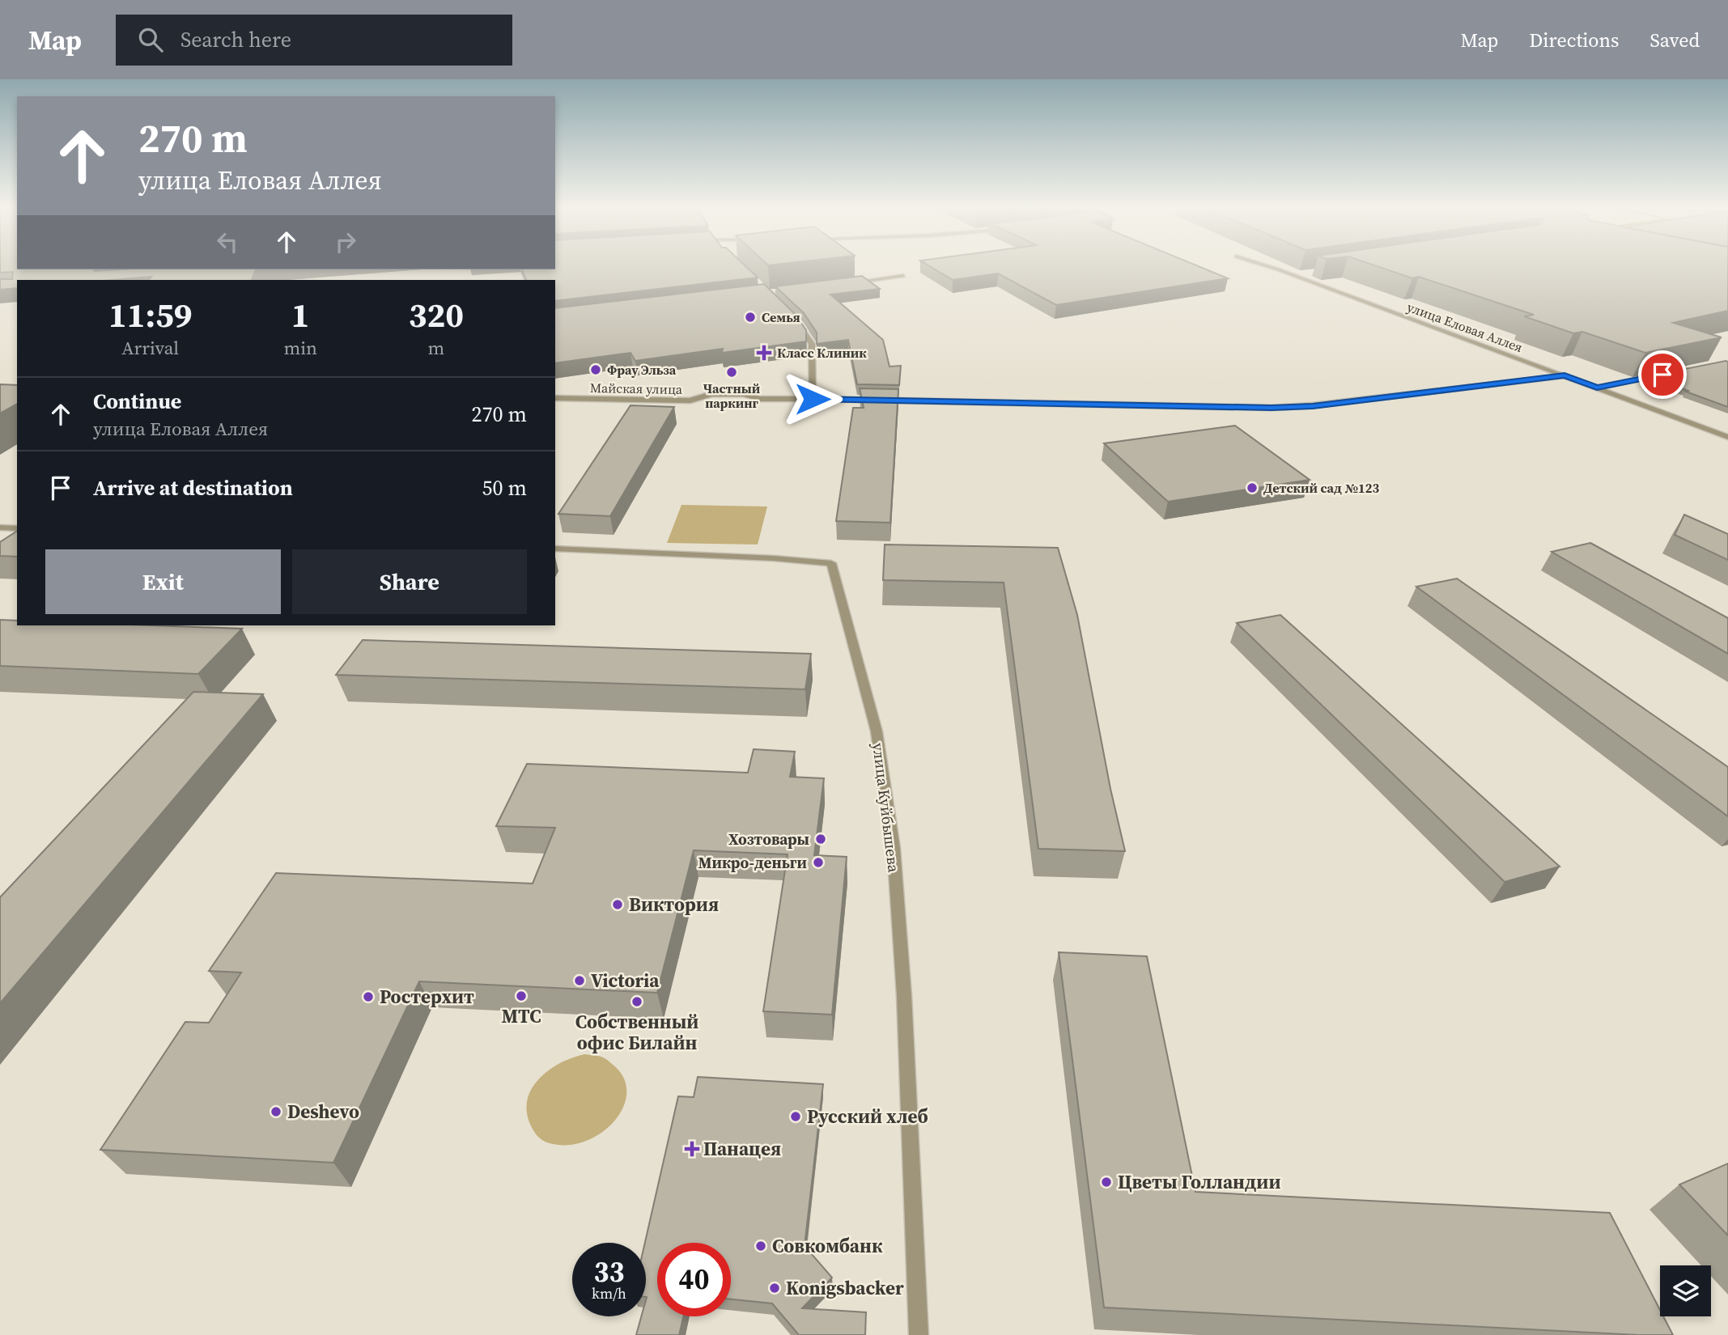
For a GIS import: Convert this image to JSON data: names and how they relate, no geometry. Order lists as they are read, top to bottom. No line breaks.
{"streets":{"street":["улица Еловая Аллея","Майская улица","улица Куйбышева"]},"crossings":[["улица Еловая Аллея","Майская улица"]],"places":{"other":["Семья","Фрау Эльза","Частный паркинг","Детский сад №123","Хозтовары","Микро-деньги","Виктория","Victoria","МТС","Ростерхит","Собственный офис Билайн","Deshevo","Русский хлеб","Цветы Голландии","Совкомбанк","Konigsbacker"],"health":["Класс Клиник","Панацея"]},"page":{"header":"Map","search":"Search here","nav":["Map","Directions","Saved"],"turn":["270 m","улица Еловая Аллея"],"eta":["11:59","Arrival","1","min","320","m"],"list":[{"name":"Continue","note":"улица Еловая Аллея","value":"270 m"},{"name":"Arrive at destination","value":"50 m"}],"buttons":["Exit","Share"],"speed":"33 km/h","limit":"40"}}
